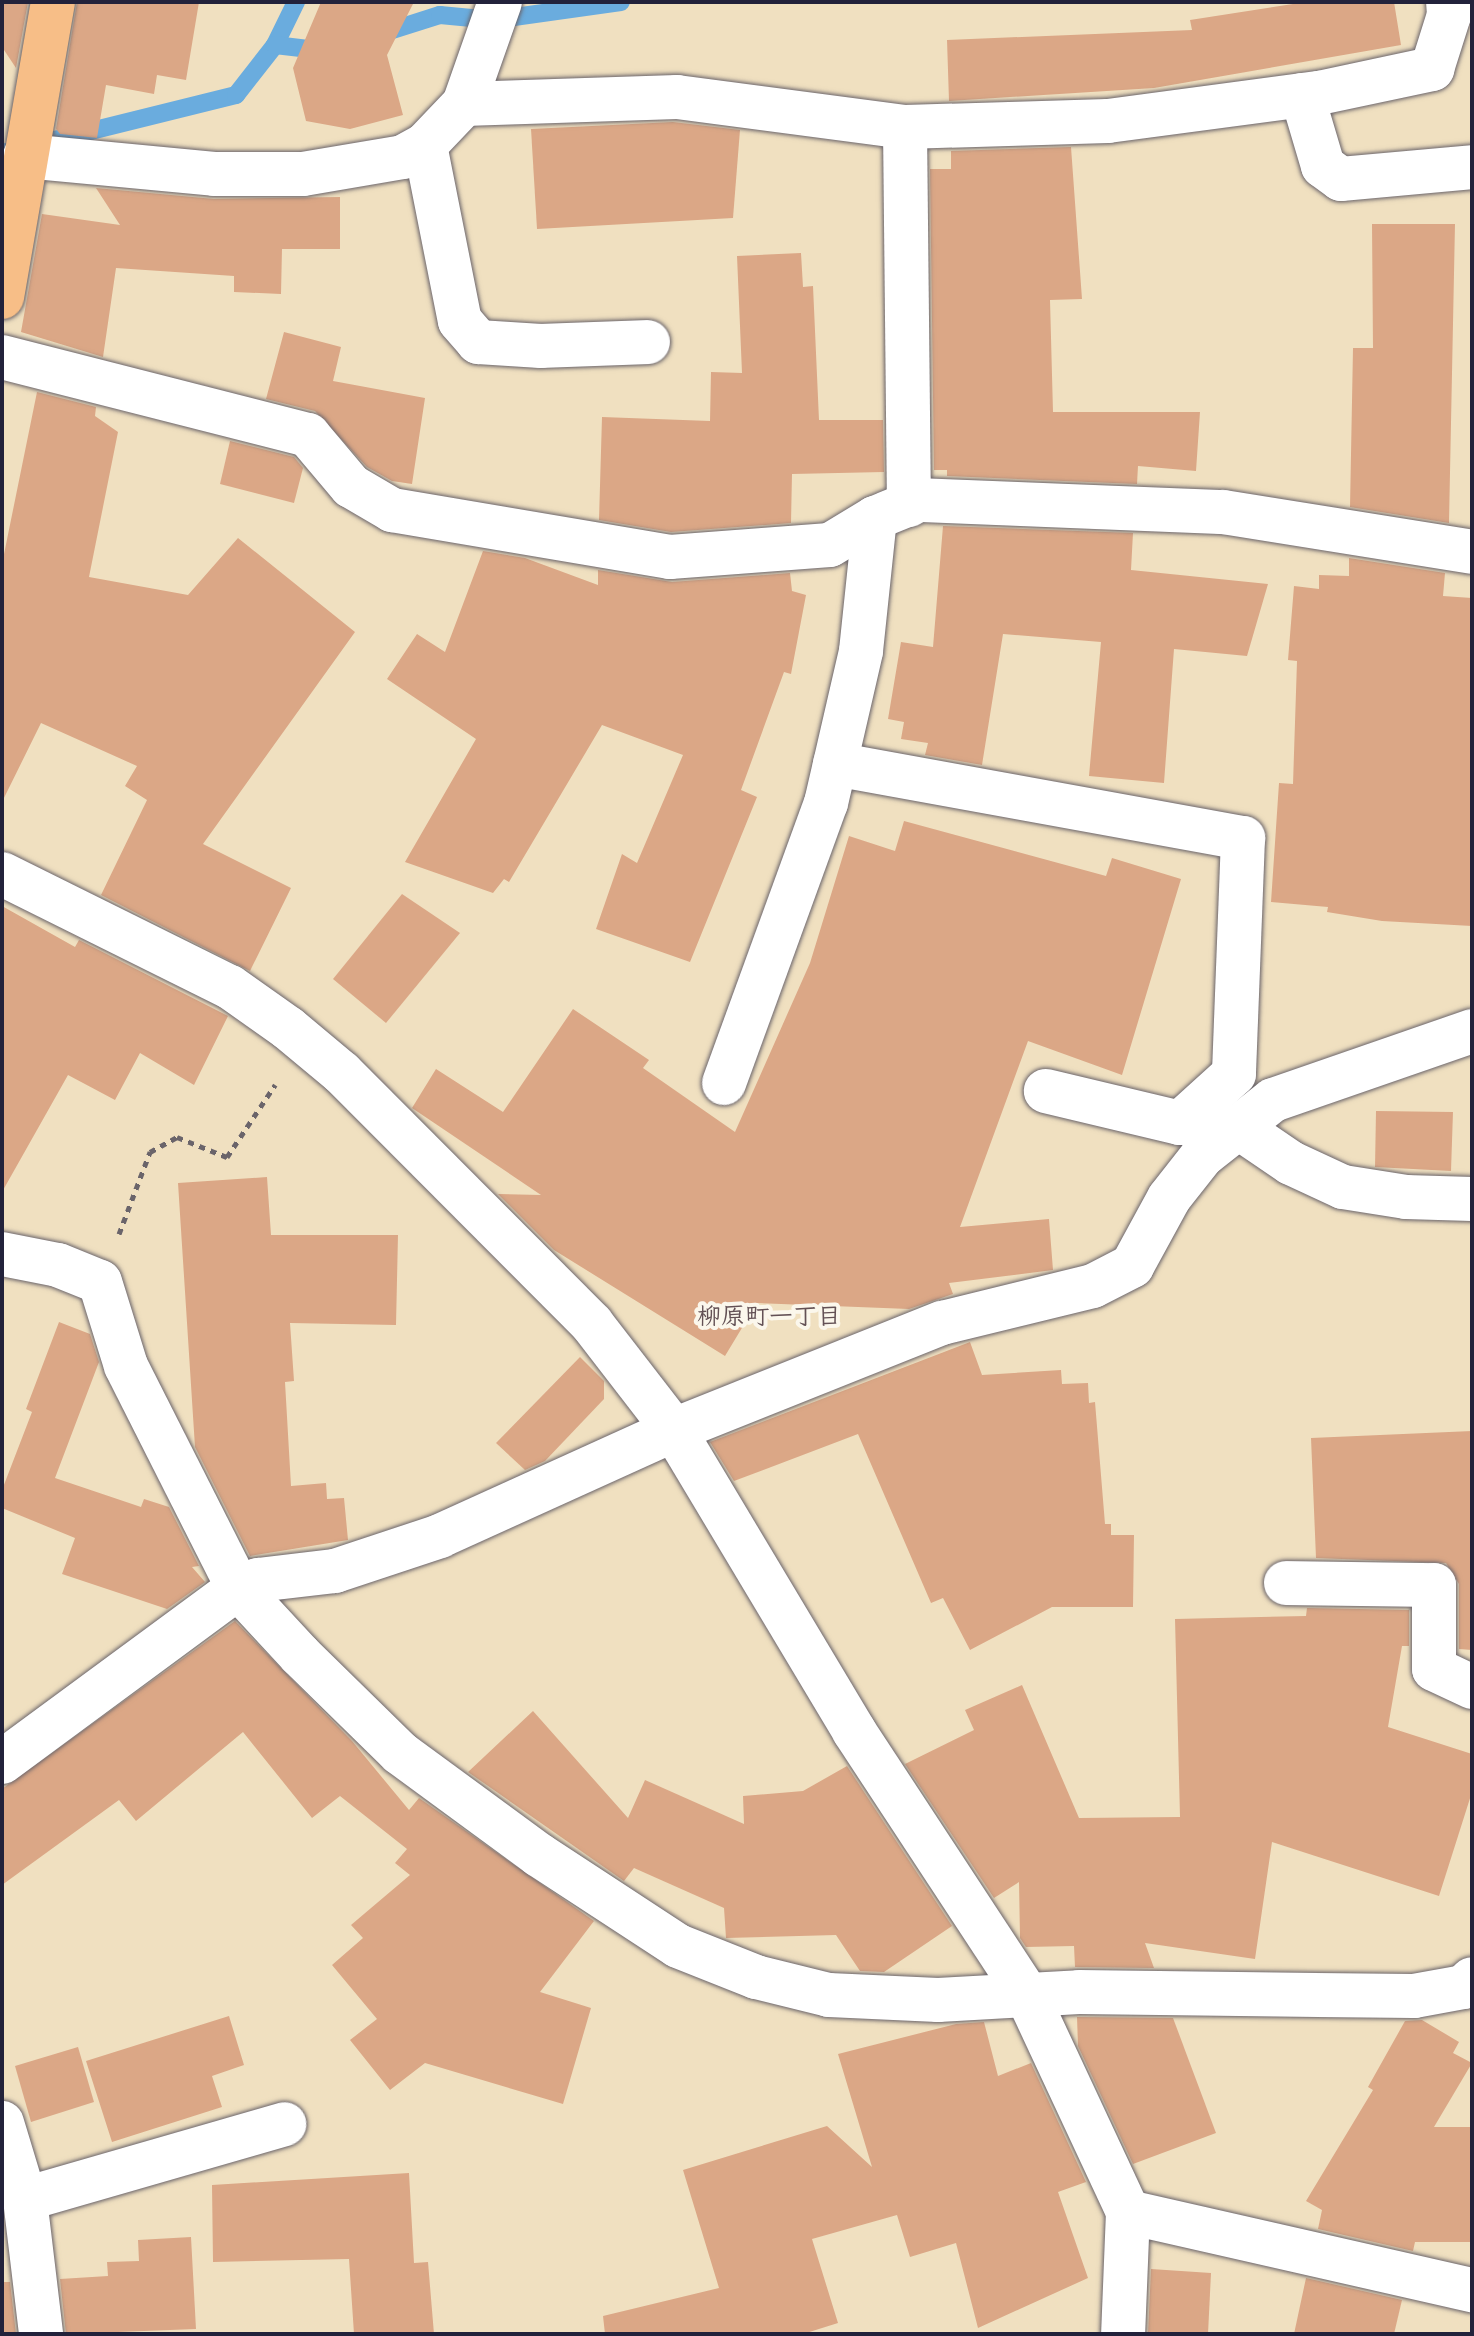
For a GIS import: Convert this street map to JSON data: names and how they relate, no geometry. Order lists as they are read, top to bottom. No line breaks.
{"districts":["柳原町一丁目"]}
